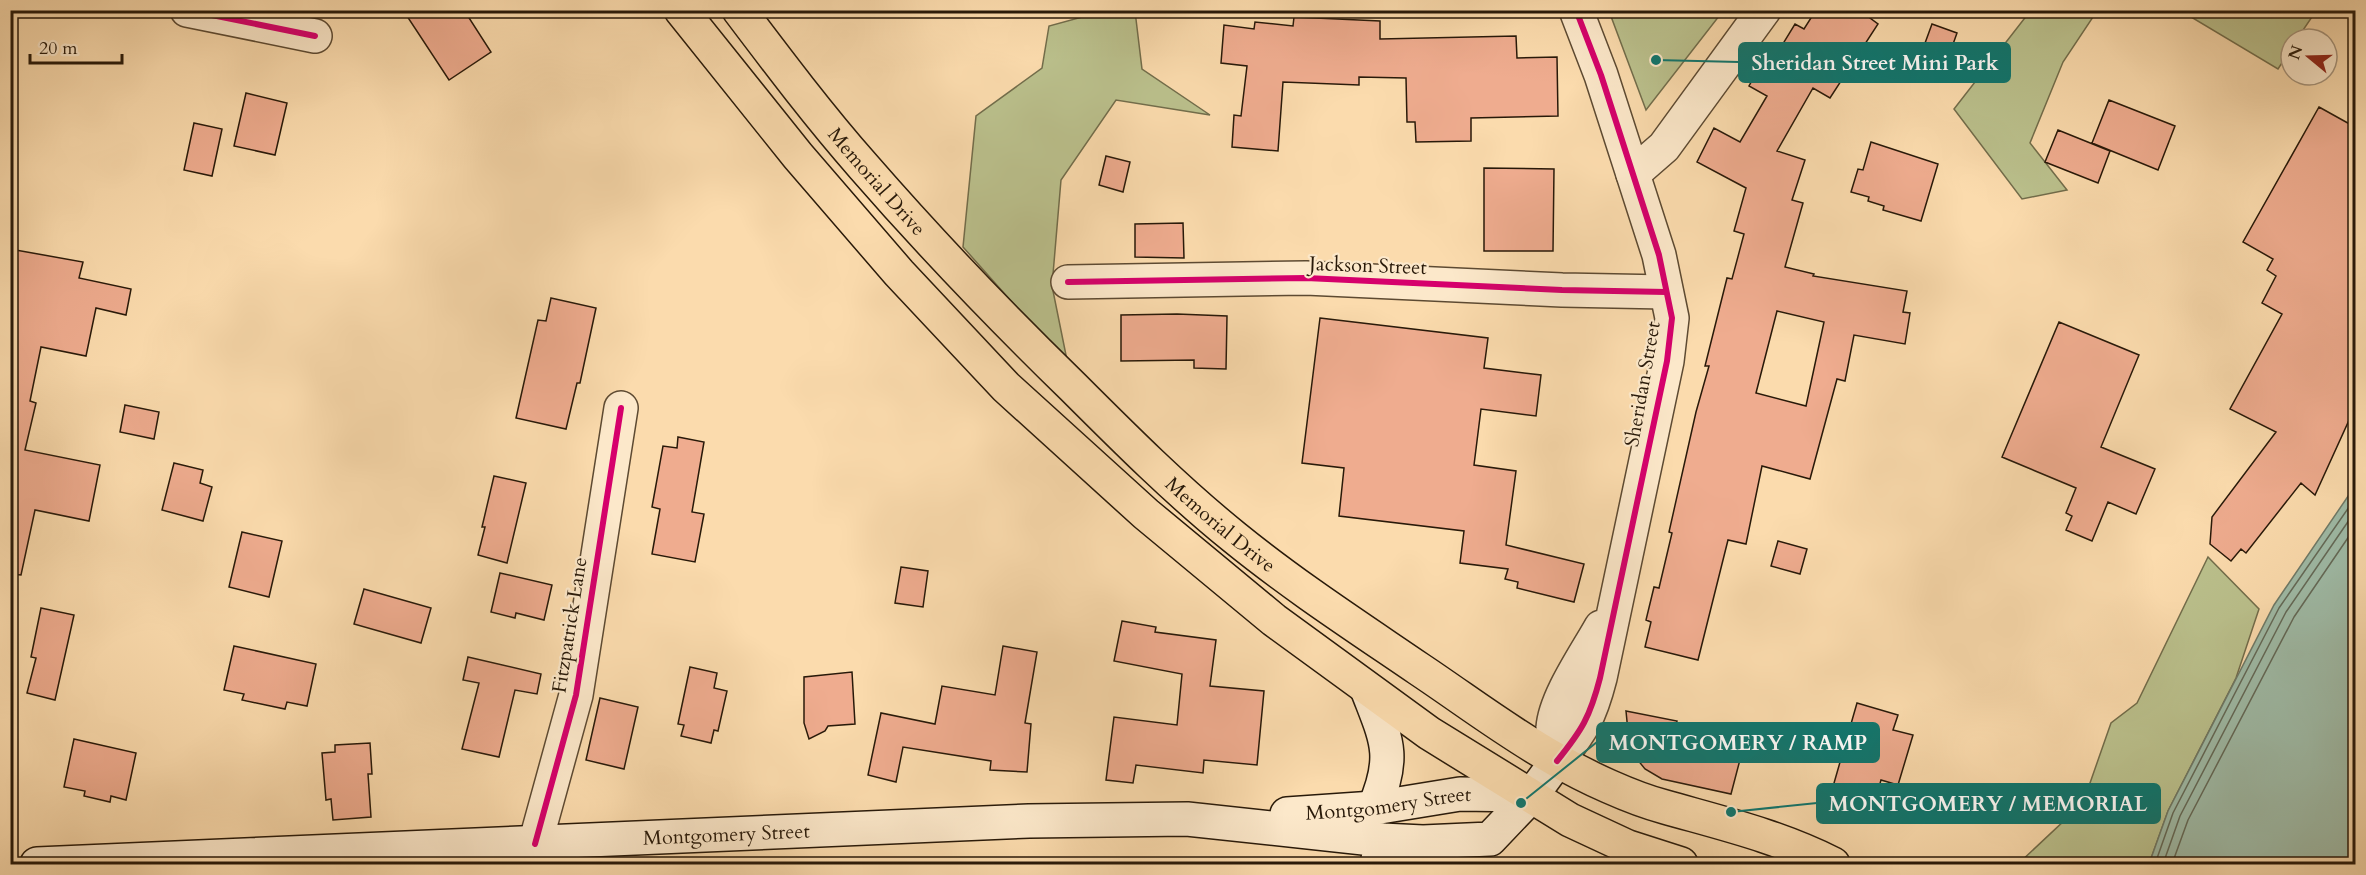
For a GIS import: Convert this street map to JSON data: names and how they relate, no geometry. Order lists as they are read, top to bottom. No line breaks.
{"streets":{"main road":["Memorial Drive"],"street":["Jackson Street","Sheridan Street","Fitzpatrick Lane","Montgomery Street"]},"crossings":[["Memorial Drive","Sheridan Street"],["Memorial Drive","Montgomery Street"],["Jackson Street","Sheridan Street"],["Fitzpatrick Lane","Montgomery Street"]],"places":["Sheridan Street Mini Park","MONTGOMERY / RAMP","MONTGOMERY / MEMORIAL"],"scale_bar":"20 m","north":"left"}
